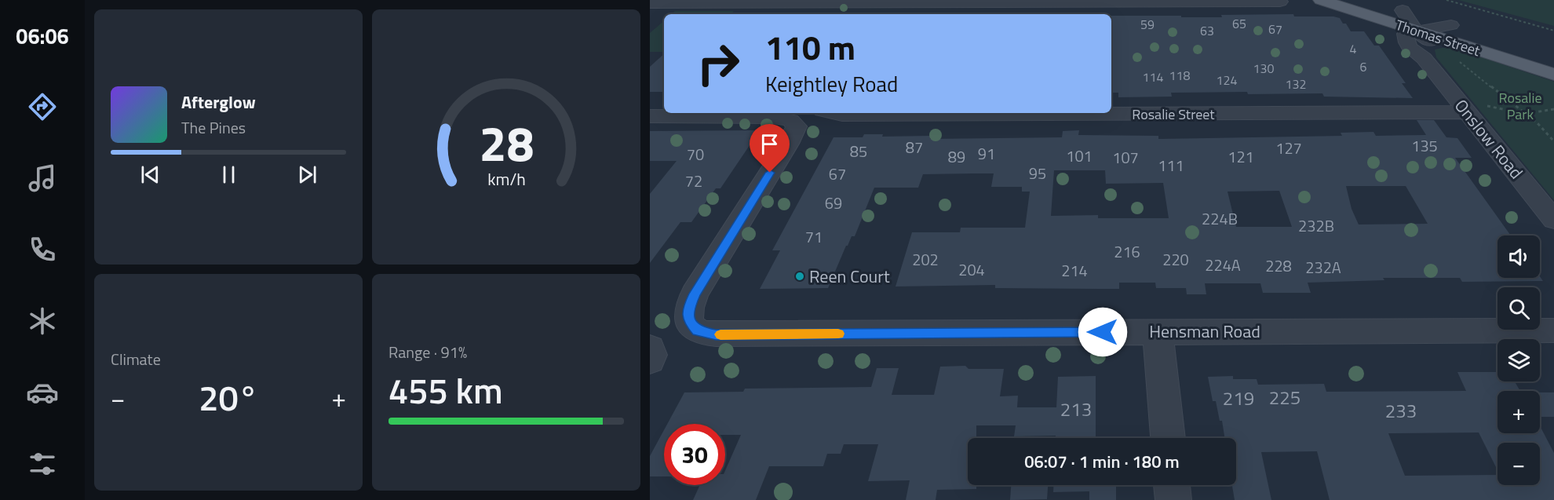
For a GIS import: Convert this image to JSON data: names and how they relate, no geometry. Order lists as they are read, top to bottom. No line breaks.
{"streets":{"main road":["Thomas Street"],"street":["Rosalie Street","Onslow Road","Hensman Road"]},"crossings":[["Thomas Street","Onslow Road"],["Rosalie Street","Onslow Road"]],"parks":["Rosalie Park"],"places":["Reen Court"],"house_numbers":["65","59","67","63","4","6","130","118","114","124","132","135","87","127","85","91","70","101","89","121","107","111","95","67","72","69","224B","232B","71","216","202","220","224A","228","232A","204","214","225","219","213","233"],"page":{"tabs":"06:06","turn":["110 m","Keightley Road"],"song":["Afterglow","The Pines"],"map_buttons":["+","−"],"tile":["Climate",["Range · 91%","455 km"]],"heat":["−","20°","+"],"limit":"30","trip":"06:07 · 1 min · 180 m","gauge":["28","km/h"]}}
